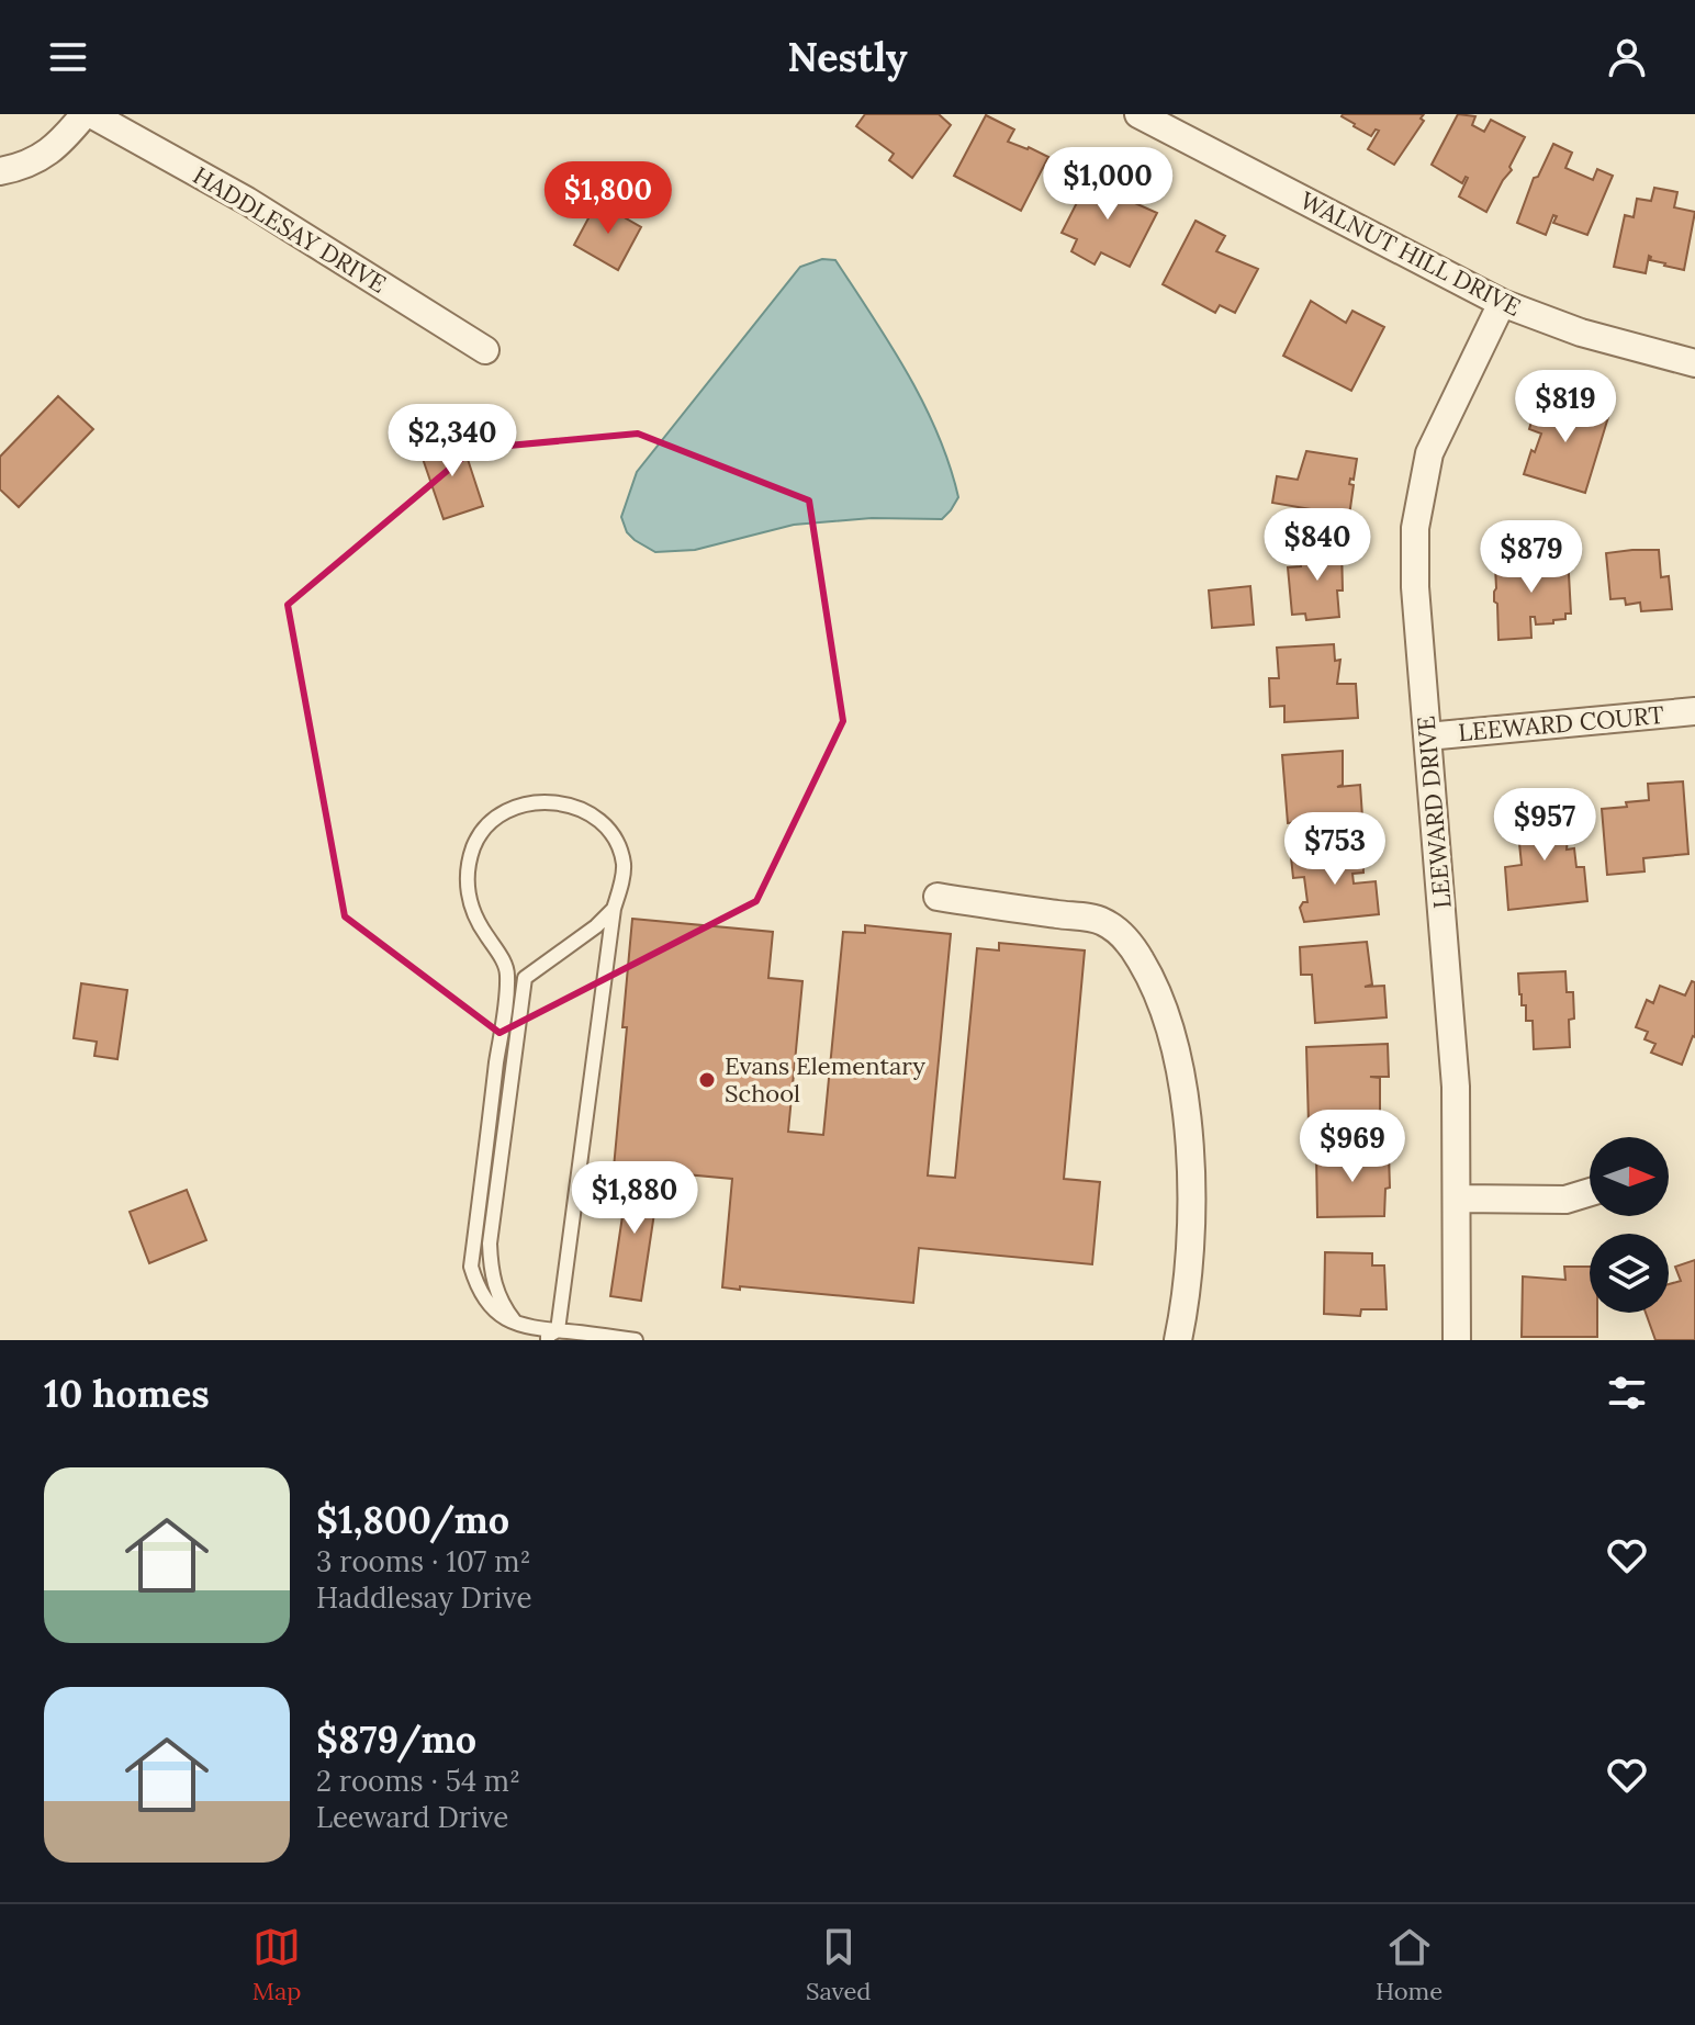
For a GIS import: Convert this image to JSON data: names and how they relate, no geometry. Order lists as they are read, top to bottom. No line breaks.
{"streets":{"street":["HADDLESAY DRIVE","WALNUT HILL DRIVE","LEEWARD COURT","LEEWARD DRIVE"]},"crossings":[["WALNUT HILL DRIVE","LEEWARD DRIVE"],["LEEWARD COURT","LEEWARD DRIVE"]],"places":["Evans Elementary School"],"north":"right","page":{"header":"Nestly","price":["$1,000","$1,800","$819","$2,340","$840","$879","$957","$753","$969","$1,880"],"heading":"10 homes","list":[{"name":"$1,800/mo","note":"3 rooms · 107 m² · Haddlesay Drive"},{"name":"$879/mo","note":"2 rooms · 54 m² · Leeward Drive"}],"tabs":["Map","Saved","Home"]}}
